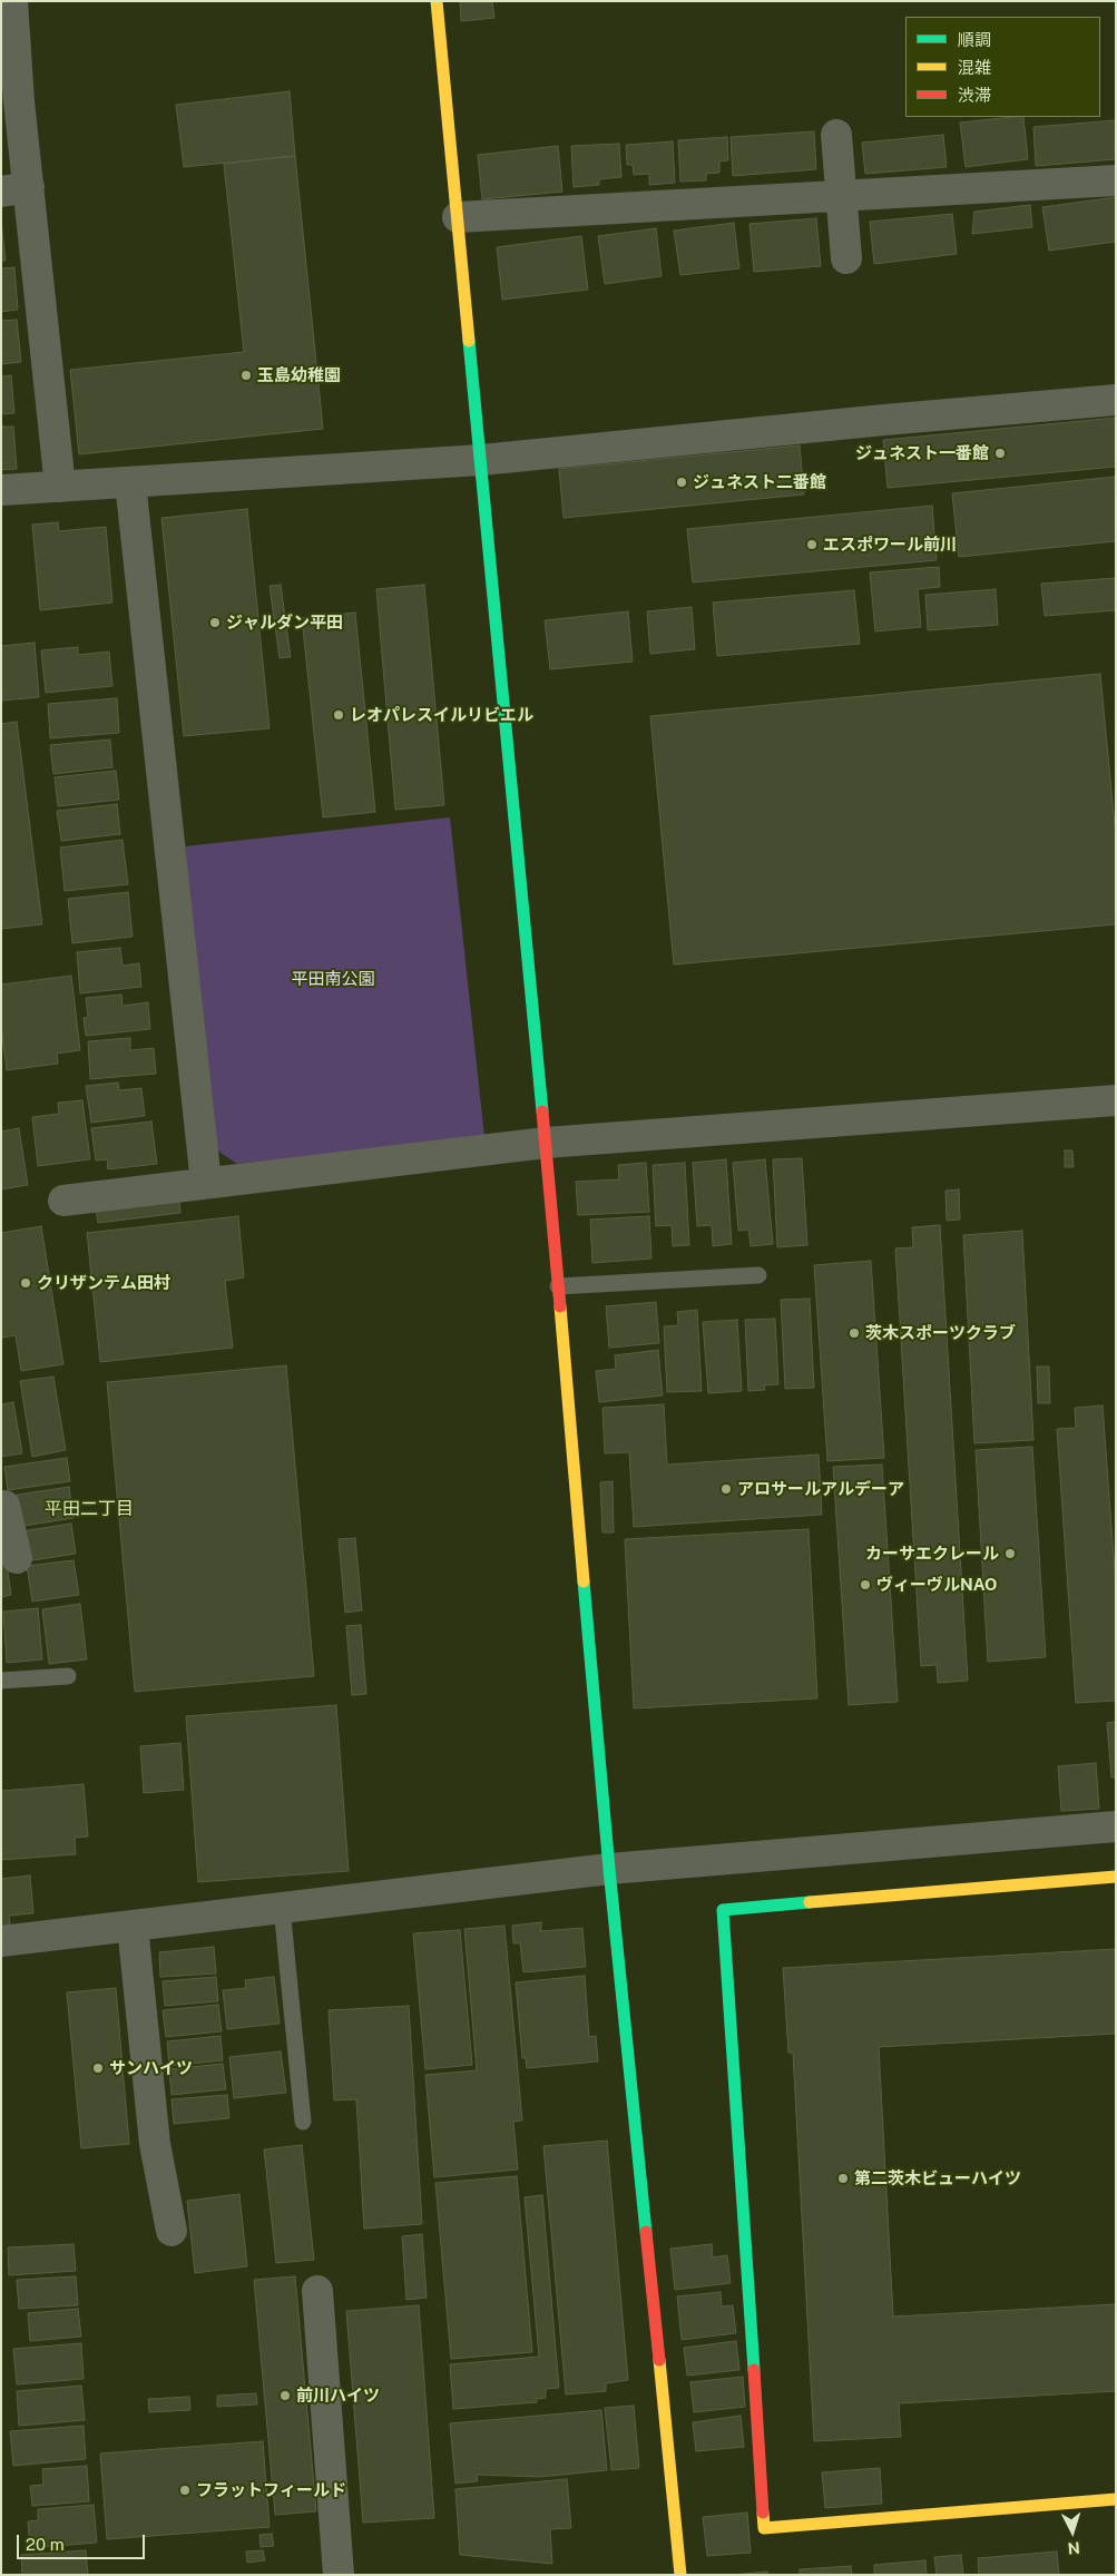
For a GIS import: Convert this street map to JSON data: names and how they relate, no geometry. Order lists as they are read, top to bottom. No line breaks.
{"districts":["平田二丁目"],"parks":["平田南公園"],"places":["玉島幼稚園","ジュネスト一番館","ジュネスト二番館","エスポワール前川","ジャルダン平田","レオパレスイルリビエル","クリザンテム田村","茨木スポーツクラブ","アロサールアルデーア","カーサエクレール","ヴィーヴルNAO","サンハイツ","第二茨木ビューハイツ","前川ハイツ","フラットフィールド"],"legend":["順調","混雑","渋滞"],"scale_bar":"20 m","north":"bottom"}
